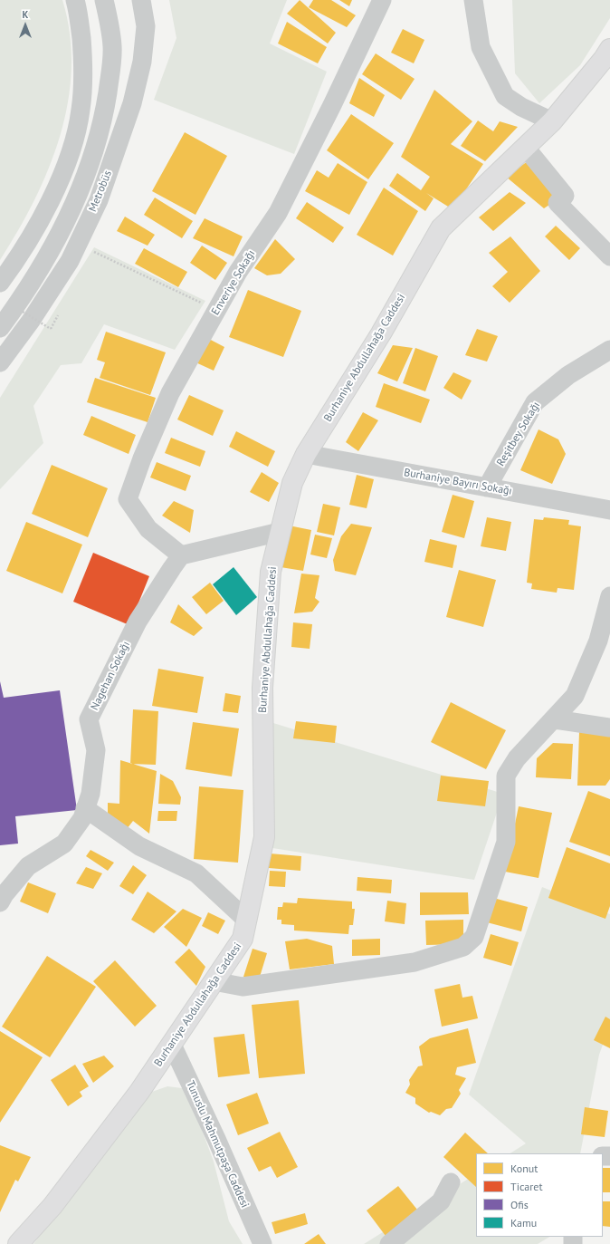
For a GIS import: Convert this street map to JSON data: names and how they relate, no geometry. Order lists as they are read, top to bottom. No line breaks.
{"streets":{"main road":["Burhaniye Abdullahağa Caddesi"],"street":["Metrobüs","Enveriye Sokağı","Reşitbey Sokağı","Burhaniye Bayırı Sokağı","Nagehan Sokağı","Tunuslu Mahmutpaşa Caddesi"]},"crossings":[["Enveriye Sokağı","Nagehan Sokağı"],["Burhaniye Abdullahağa Caddesi","Burhaniye Bayırı Sokağı"],["Burhaniye Abdullahağa Caddesi","Tunuslu Mahmutpaşa Caddesi"],["Reşitbey Sokağı","Burhaniye Bayırı Sokağı"]],"legend":["Konut","Ticaret","Ofis","Kamu"],"north":"top"}
